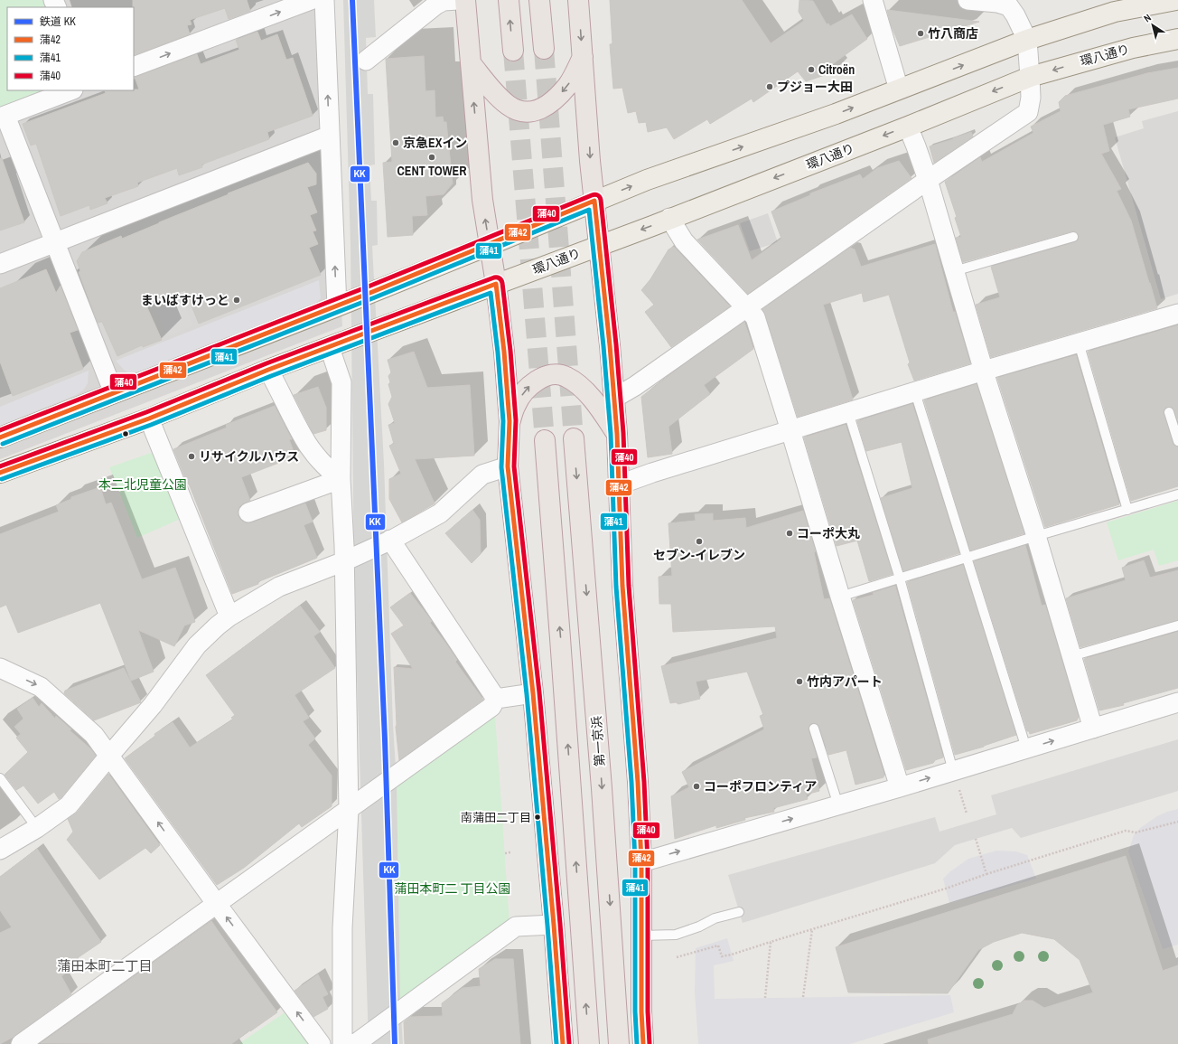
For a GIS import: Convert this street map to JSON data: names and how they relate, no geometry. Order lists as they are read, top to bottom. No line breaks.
{"streets":{"highway":["第一京浜"],"main road":["環八通り"]},"districts":["蒲田本町二丁目"],"parks":["本二北児童公園","蒲田本町二 丁目公園"],"places":["竹八商店","Citroën","プジョー大田","京急EXイン","CENT TOWER","まいばすけっと","リサイクルハウス","コーポ大丸","セブン-イレブン","竹内アパート","コーポフロンティア","南蒲田二丁目"],"lines":["rail line KK","transit line 蒲40","transit line 蒲42","transit line 蒲41"],"legend":["鉄道 KK","蒲42","蒲41","蒲40"],"north":"top left"}
